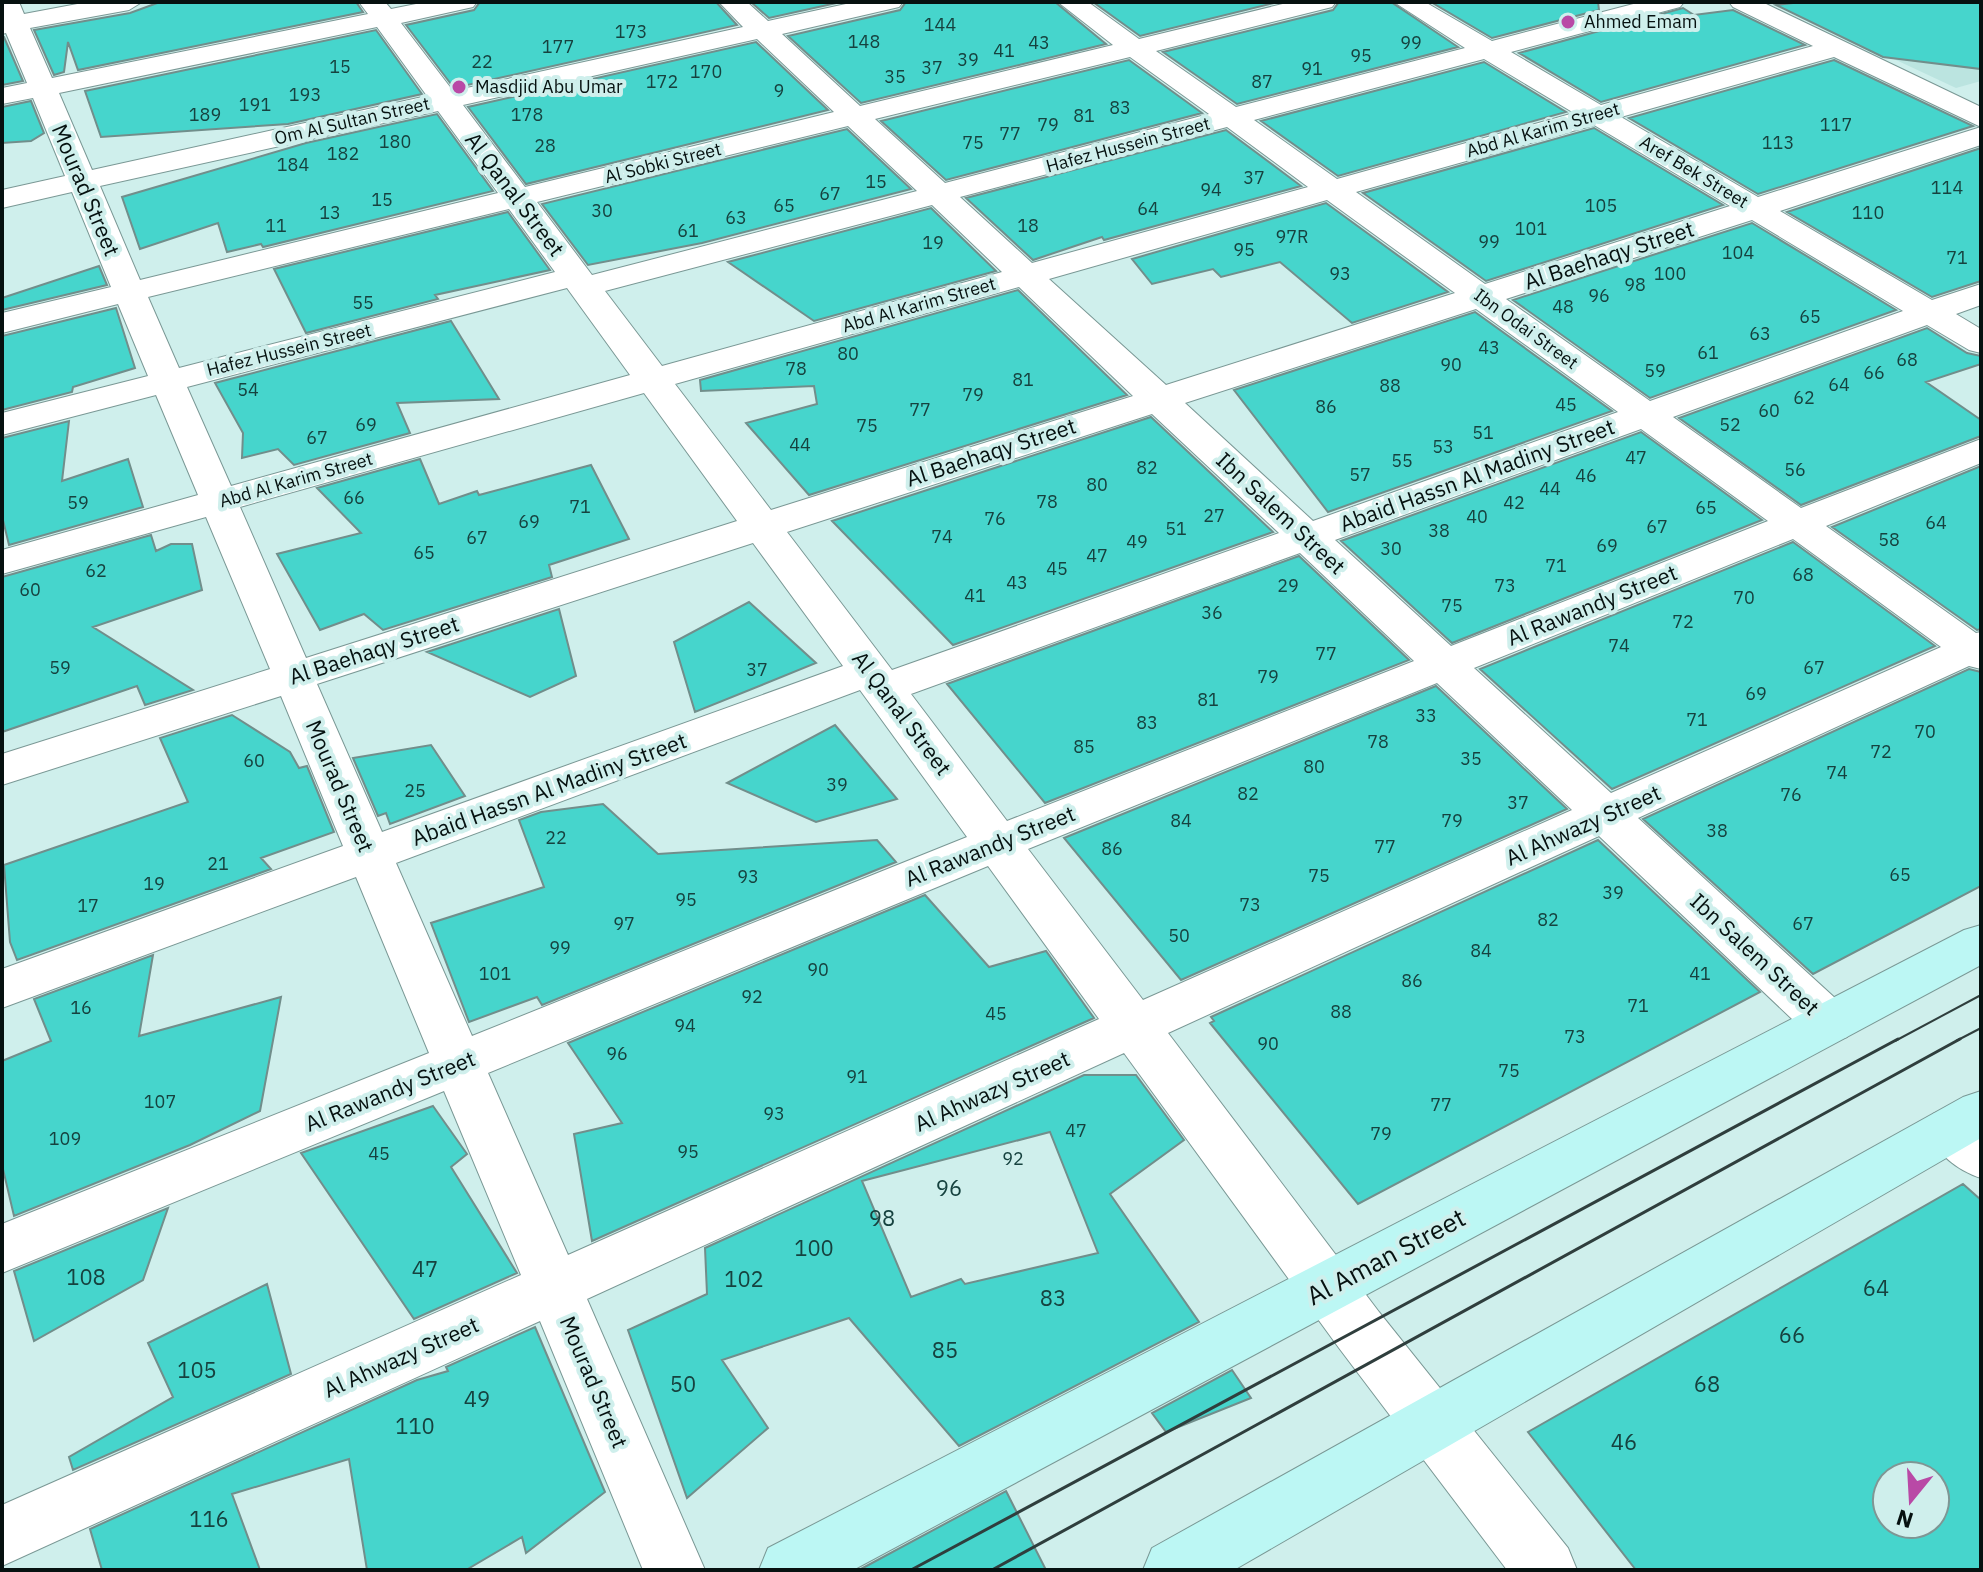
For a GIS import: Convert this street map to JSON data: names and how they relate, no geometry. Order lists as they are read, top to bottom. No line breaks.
{"streets":{"street":["Om Al Sultan Street","Abd Al Karim Street","Hafez Hussein Street","Al Sobki Street","Aref Bek Street","Mourad Street","Al Qanal Street","Al Baehaqy Street","Ibn Odai Street","Abaid Hassn Al Madiny Street","Ibn Salem Street","Al Rawandy Street","Al Ahwazy Street","Al Aman Street"]},"crossings":[["Om Al Sultan Street","Mourad Street"],["Om Al Sultan Street","Al Qanal Street"],["Om Al Sultan Street","Ibn Salem Street"],["Abd Al Karim Street","Aref Bek Street"],["Abd Al Karim Street","Mourad Street"],["Abd Al Karim Street","Al Qanal Street"],["Abd Al Karim Street","Ibn Odai Street"],["Abd Al Karim Street","Ibn Salem Street"],["Hafez Hussein Street","Aref Bek Street"],["Hafez Hussein Street","Mourad Street"],["Hafez Hussein Street","Al Qanal Street"],["Hafez Hussein Street","Ibn Odai Street"],["Hafez Hussein Street","Ibn Salem Street"],["Al Sobki Street","Mourad Street"],["Al Sobki Street","Al Qanal Street"],["Al Sobki Street","Ibn Odai Street"],["Al Sobki Street","Ibn Salem Street"],["Aref Bek Street","Al Baehaqy Street"],["Aref Bek Street","Abaid Hassn Al Madiny Street"],["Mourad Street","Al Baehaqy Street"],["Mourad Street","Abaid Hassn Al Madiny Street"],["Mourad Street","Al Rawandy Street"],["Mourad Street","Al Ahwazy Street"],["Al Qanal Street","Al Baehaqy Street"],["Al Qanal Street","Abaid Hassn Al Madiny Street"],["Al Qanal Street","Al Rawandy Street"],["Al Qanal Street","Al Ahwazy Street"],["Al Qanal Street","Al Aman Street"],["Al Baehaqy Street","Ibn Odai Street"],["Al Baehaqy Street","Ibn Salem Street"],["Ibn Odai Street","Abaid Hassn Al Madiny Street"],["Ibn Odai Street","Al Rawandy Street"],["Ibn Odai Street","Al Ahwazy Street"],["Abaid Hassn Al Madiny Street","Ibn Salem Street"],["Ibn Salem Street","Al Rawandy Street"],["Ibn Salem Street","Al Ahwazy Street"],["Ibn Salem Street","Al Aman Street"]],"places":["Ahmed Emam","Masdjid Abu Umar"],"house_numbers":["144","173","148","43","99","177","41","95","39","22","15","37","91","170","35","172","87","9","193","191","83","189","178","81","79","117","77","180","75","113","28","182","184","37","15","114","94","67","15","65","105","64","30","13","110","63","11","18","101","61","97R","99","19","95","104","71","93","100","98","96","55","48","65","63","43","61","80","68","90","78","59","66","81","64","88","54","79","62","45","86","77","60","69","52","75","51","67","44","53","47","55","82","56","57","46","80","44","66","78","59","42","71","65","27","40","76","69","64","67","51","38","74","67","58","49","69","30","65","47","71","45","62","68","43","29","73","60","41","70","75","36","72","74","77","59","67","37","79","69","81","33","71","83","70","78","85","72","35","60","80","74","39","25","82","76","37","84","79","38","22","77","86","21","65","75","93","19","39","95","73","17","82","97","67","50","99","84","90","101","41","86","92","71","16","88","45","94","73","90","96","75","91","107","77","93","47","79","109","95","45","92","96","98","100","47","108","102","64","83","66","85","105","50","68","49","110","46","116"],"north":"bottom"}
